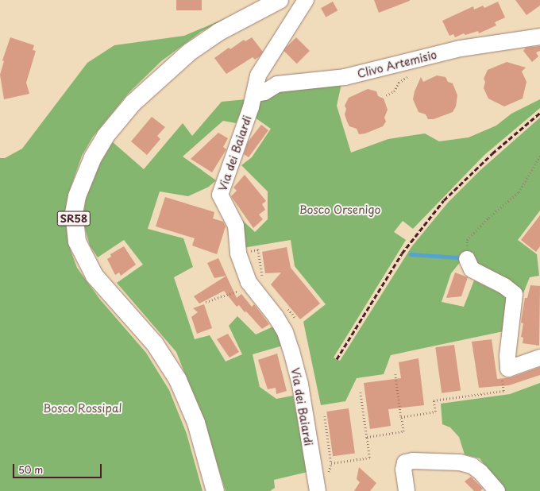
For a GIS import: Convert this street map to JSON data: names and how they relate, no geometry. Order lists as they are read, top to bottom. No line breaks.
{"streets":{"main road":["SR58"],"street":["Clivo Artemisio","Via dei Baiardi"]},"crossings":[["Clivo Artemisio","Via dei Baiardi"]],"parks":["Bosco Orsenigo","Bosco Rossipal"],"scale_bar":"50 m"}
